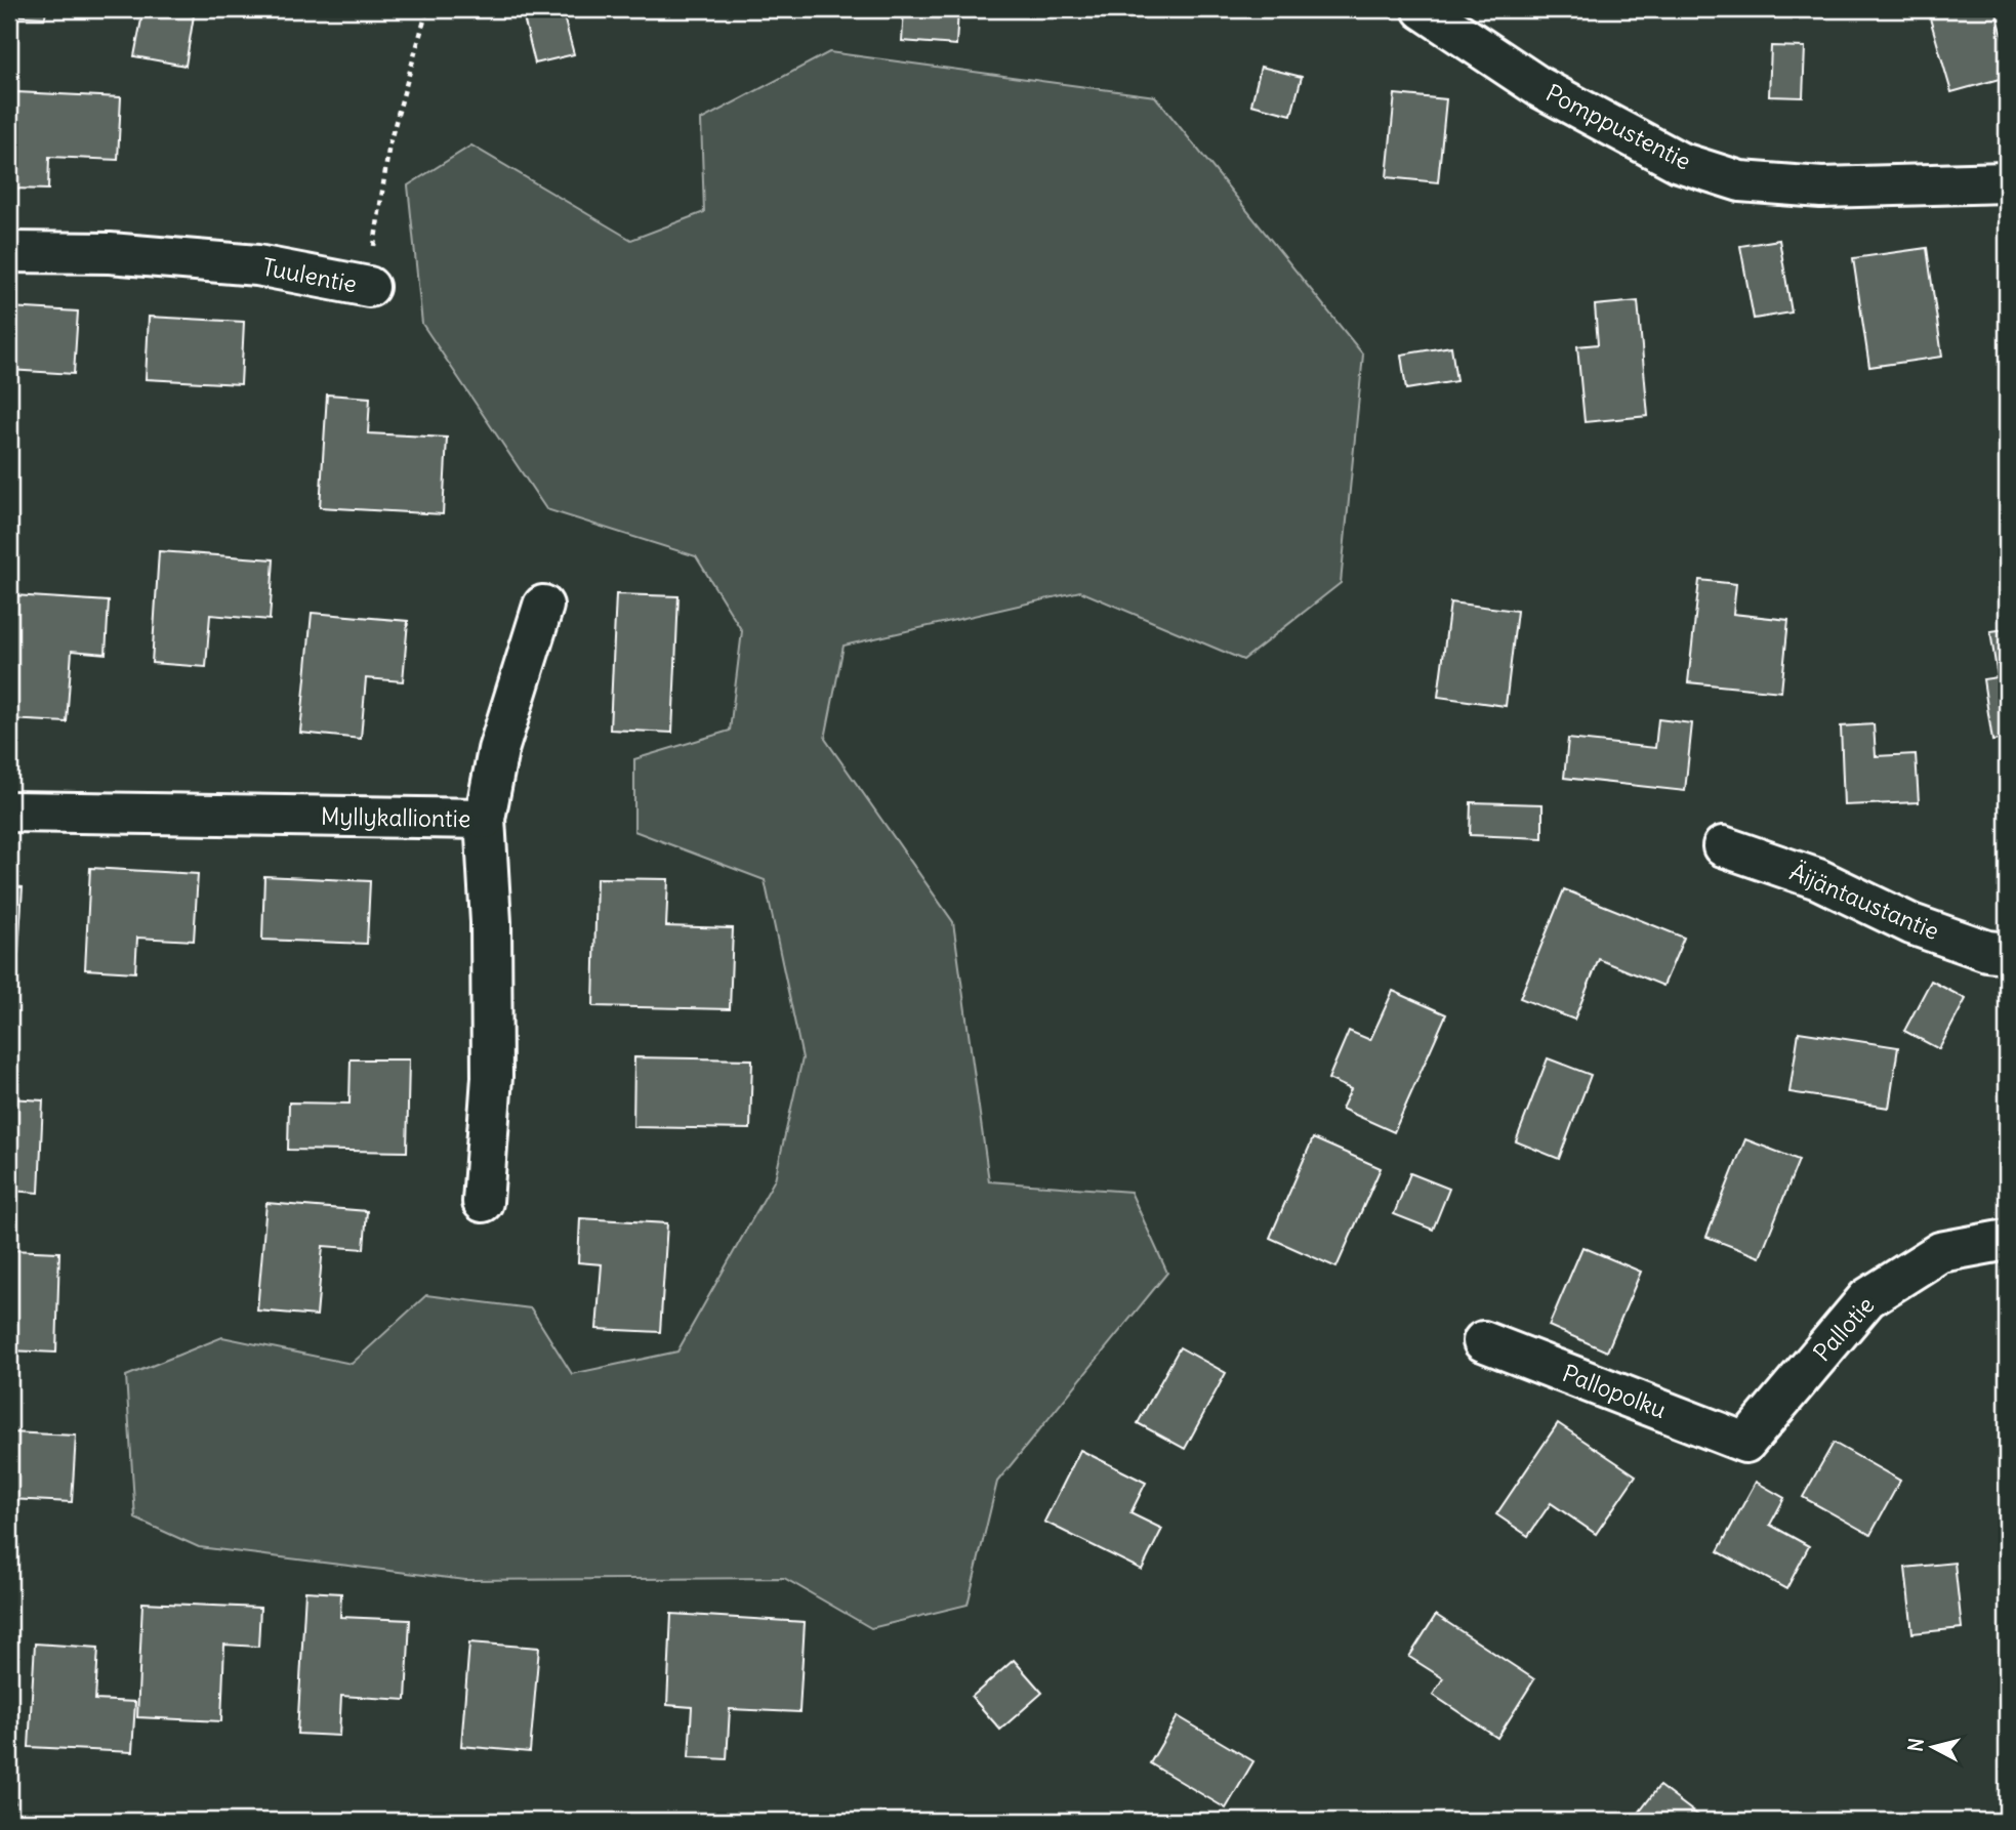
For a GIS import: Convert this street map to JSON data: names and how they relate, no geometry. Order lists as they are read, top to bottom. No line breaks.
{"streets":{"street":["Pomppustentie","Tuulentie","Myllykalliontie","Äijäntaustantie","Pallotie","Pallopolku"]},"crossings":[["Pallotie","Pallopolku"]],"north":"left"}
